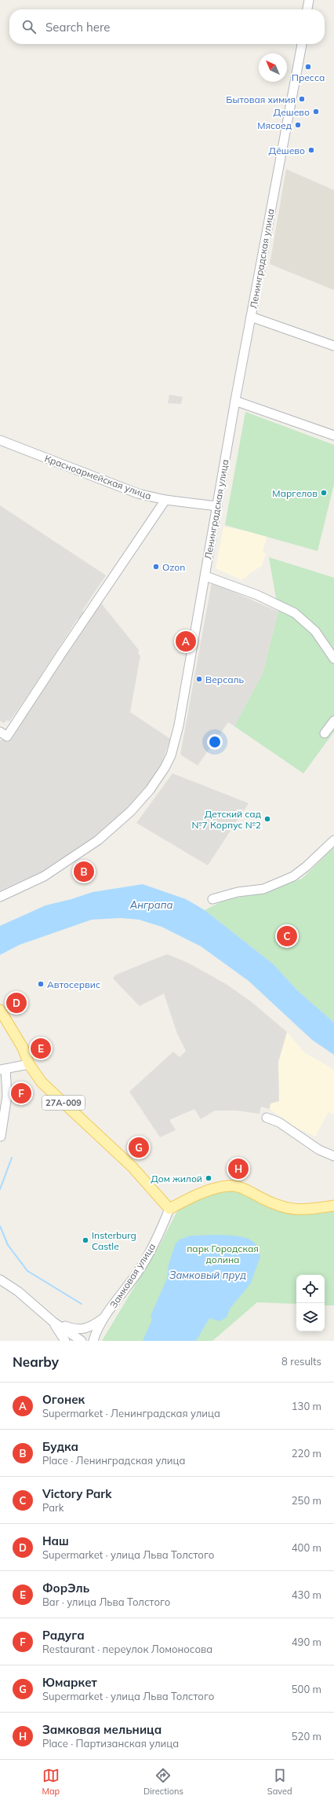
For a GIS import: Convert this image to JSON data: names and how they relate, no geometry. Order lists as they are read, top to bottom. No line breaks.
{"streets":{"main road":["27А-009"],"street":["Ленинградская улица","Красноармейская улица","Замковая улица"]},"crossings":[["Ленинградская улица","Красноармейская улица"],["27А-009","Замковая улица"]],"water":["Анграпа","Замковый пруд"],"parks":["парк Городская долина"],"places":["Пресса","Бытовая химия","Дешево","Мясоед","Дёшево","Маргелов","Ozon","Версаль","Детский сад №7 Корпус №2","Автосервис","Дом жилой","Insterburg Castle"],"north":"top left","page":{"search":"Search here","pins":["A","B","C","D","E","F","G","H"],"heading":["Nearby","8 results"],"list":[{"mark":"A","name":"Огонек","note":"Supermarket · Ленинградская улица","value":"130 m"},{"mark":"B","name":"Будка","note":"Place · Ленинградская улица","value":"220 m"},{"mark":"C","name":"Victory Park","note":"Park","value":"250 m"},{"mark":"D","name":"Наш","note":"Supermarket · улица Льва Толстого","value":"400 m"},{"mark":"E","name":"ФорЭль","note":"Bar · улица Льва Толстого","value":"430 m"},{"mark":"F","name":"Радуга","note":"Restaurant · переулок Ломоносова","value":"490 m"},{"mark":"G","name":"Юмаркет","note":"Supermarket · улица Льва Толстого","value":"500 m"},{"mark":"H","name":"Замковая мельница","note":"Place · Партизанская улица","value":"520 m"}],"nav":["Map","Directions","Saved"]}}
